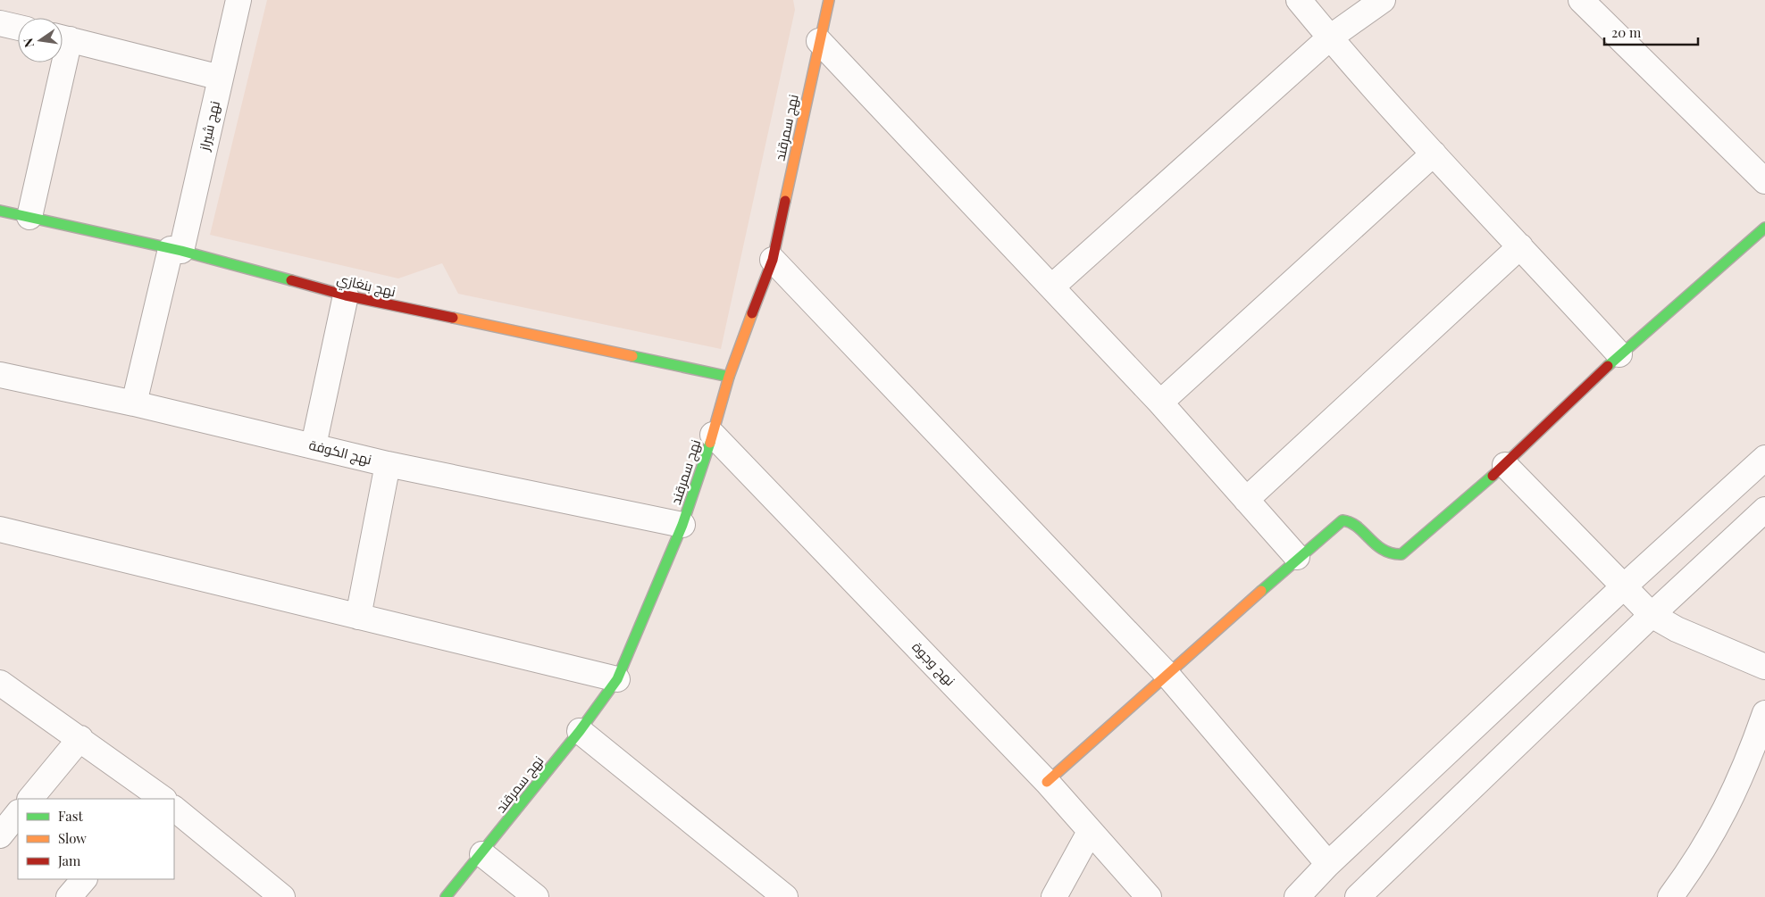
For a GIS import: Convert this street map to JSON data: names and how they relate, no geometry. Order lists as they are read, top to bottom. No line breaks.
{"streets":{"street":["نهج شيراز","نهج سمرقند","نهج بنغازي","نهج الكوفة","نهج وجوة"]},"crossings":[["نهج شيراز","نهج بنغازي"],["نهج شيراز","نهج الكوفة"],["نهج سمرقند","نهج بنغازي"],["نهج سمرقند","نهج الكوفة"],["نهج سمرقند","نهج وجوة"]],"legend":["Fast","Slow","Jam"],"scale_bar":"20 m","north":"left"}
